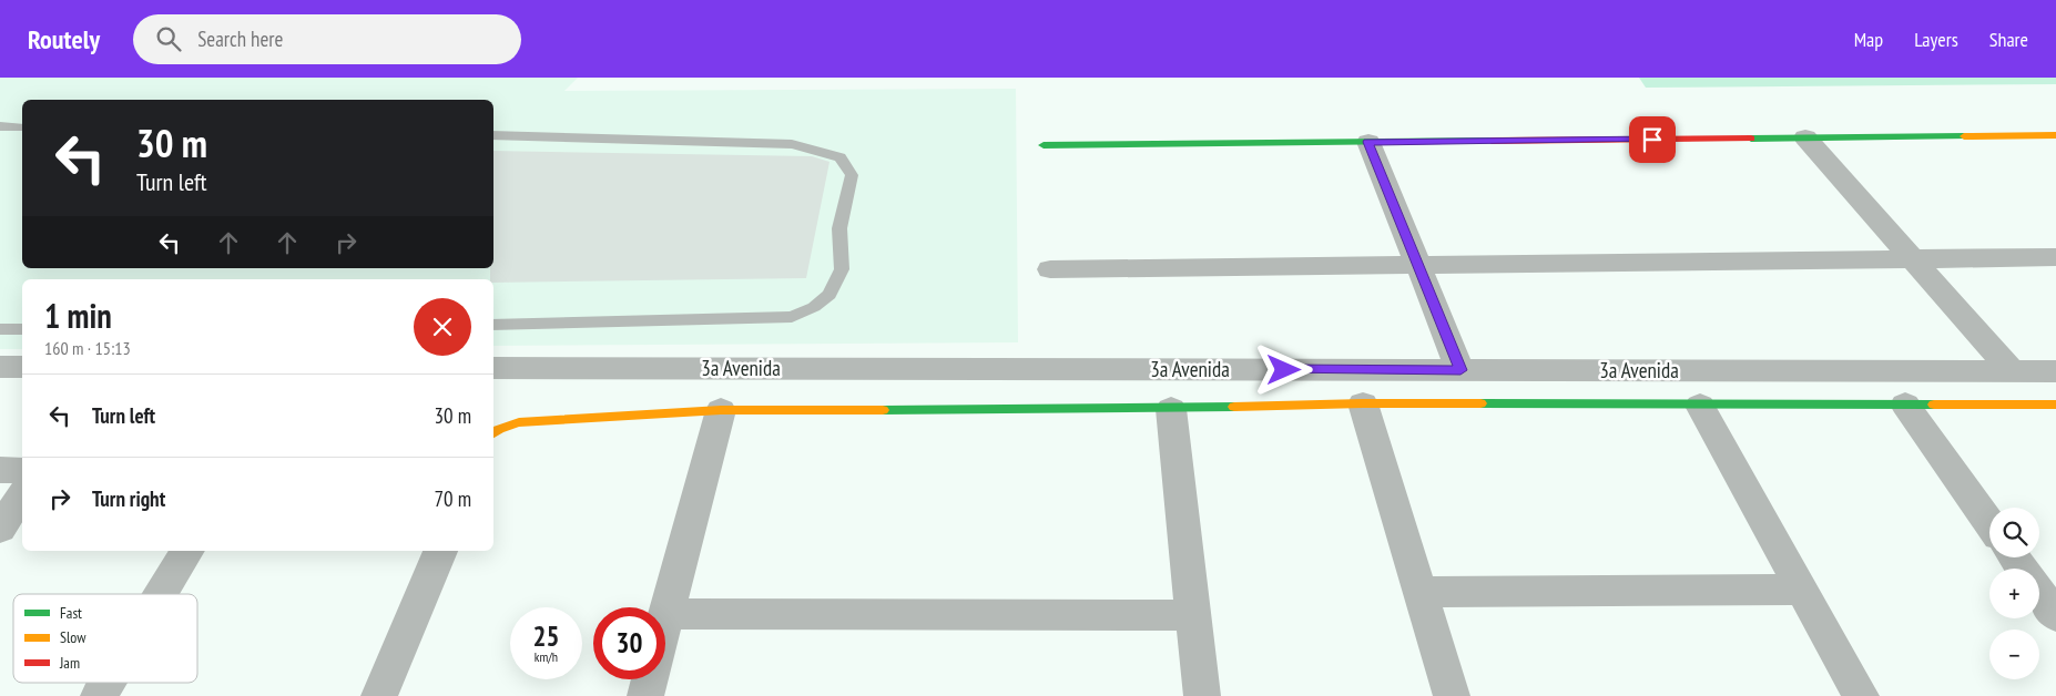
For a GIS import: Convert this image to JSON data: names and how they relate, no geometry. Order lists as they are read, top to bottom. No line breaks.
{"streets":{"street":["3a Avenida"]},"legend":["Fast","Slow","Jam"],"page":{"header":"Routely","search":"Search here","nav":["Map","Layers","Share"],"turn":["30 m","Turn left"],"heading":["1 min","160 m · 15:13"],"list":[{"name":"Turn left","value":"30 m"},{"name":"Turn right","value":"70 m"}],"map_buttons":["+","−"],"speed":"25 km/h","limit":"30"}}
